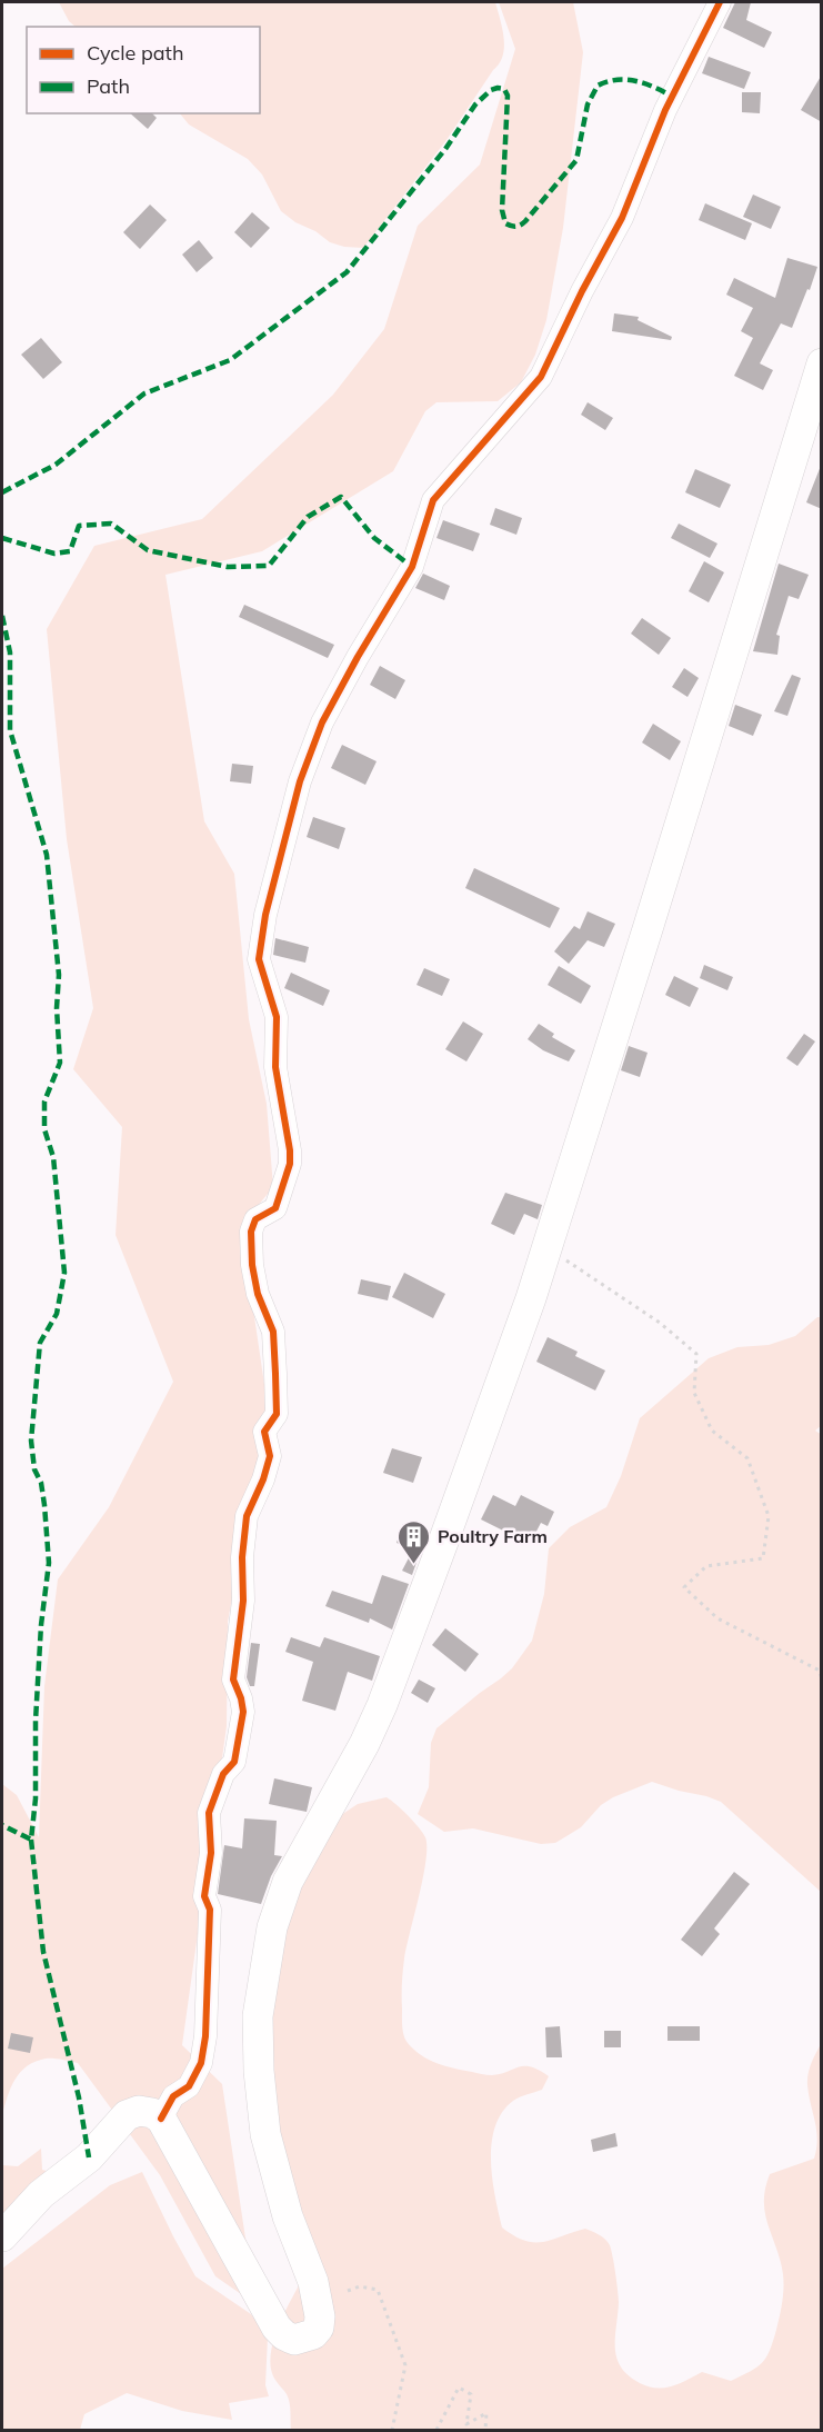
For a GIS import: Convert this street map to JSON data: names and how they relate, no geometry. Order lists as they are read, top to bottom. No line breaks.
{"places":{"building":["Poultry Farm"]},"legend":["Cycle path","Path"]}
